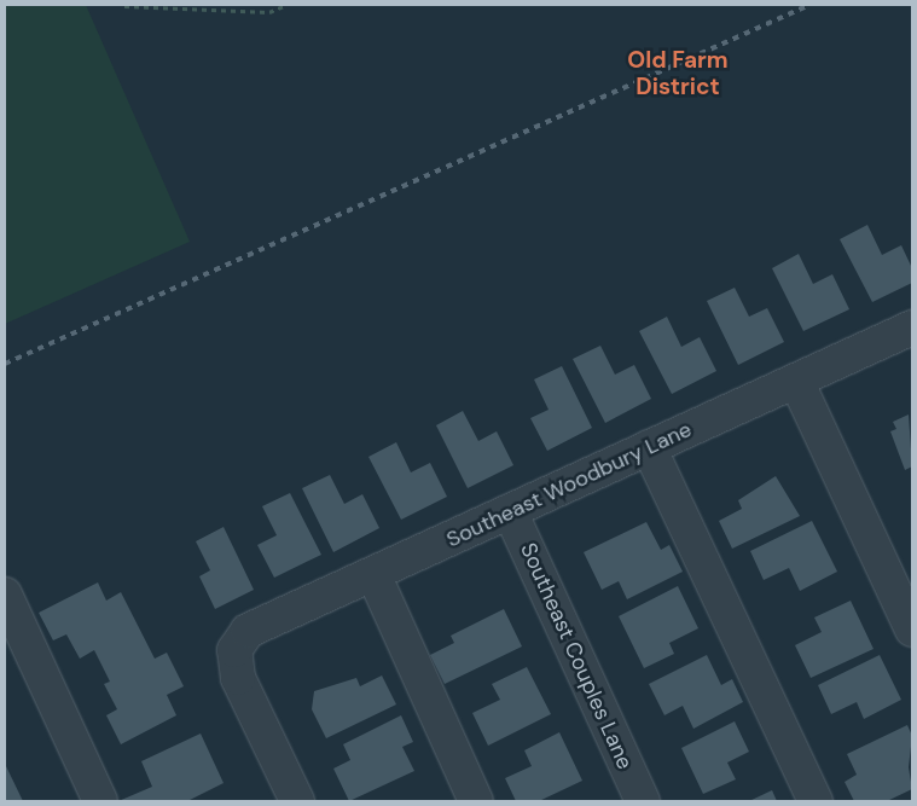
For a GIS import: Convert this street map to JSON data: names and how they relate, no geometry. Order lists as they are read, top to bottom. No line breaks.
{"streets":{"street":["Southeast Woodbury Lane","Southeast Couples Lane"]},"crossings":[["Southeast Woodbury Lane","Southeast Couples Lane"]],"districts":["Old Farm District"]}
